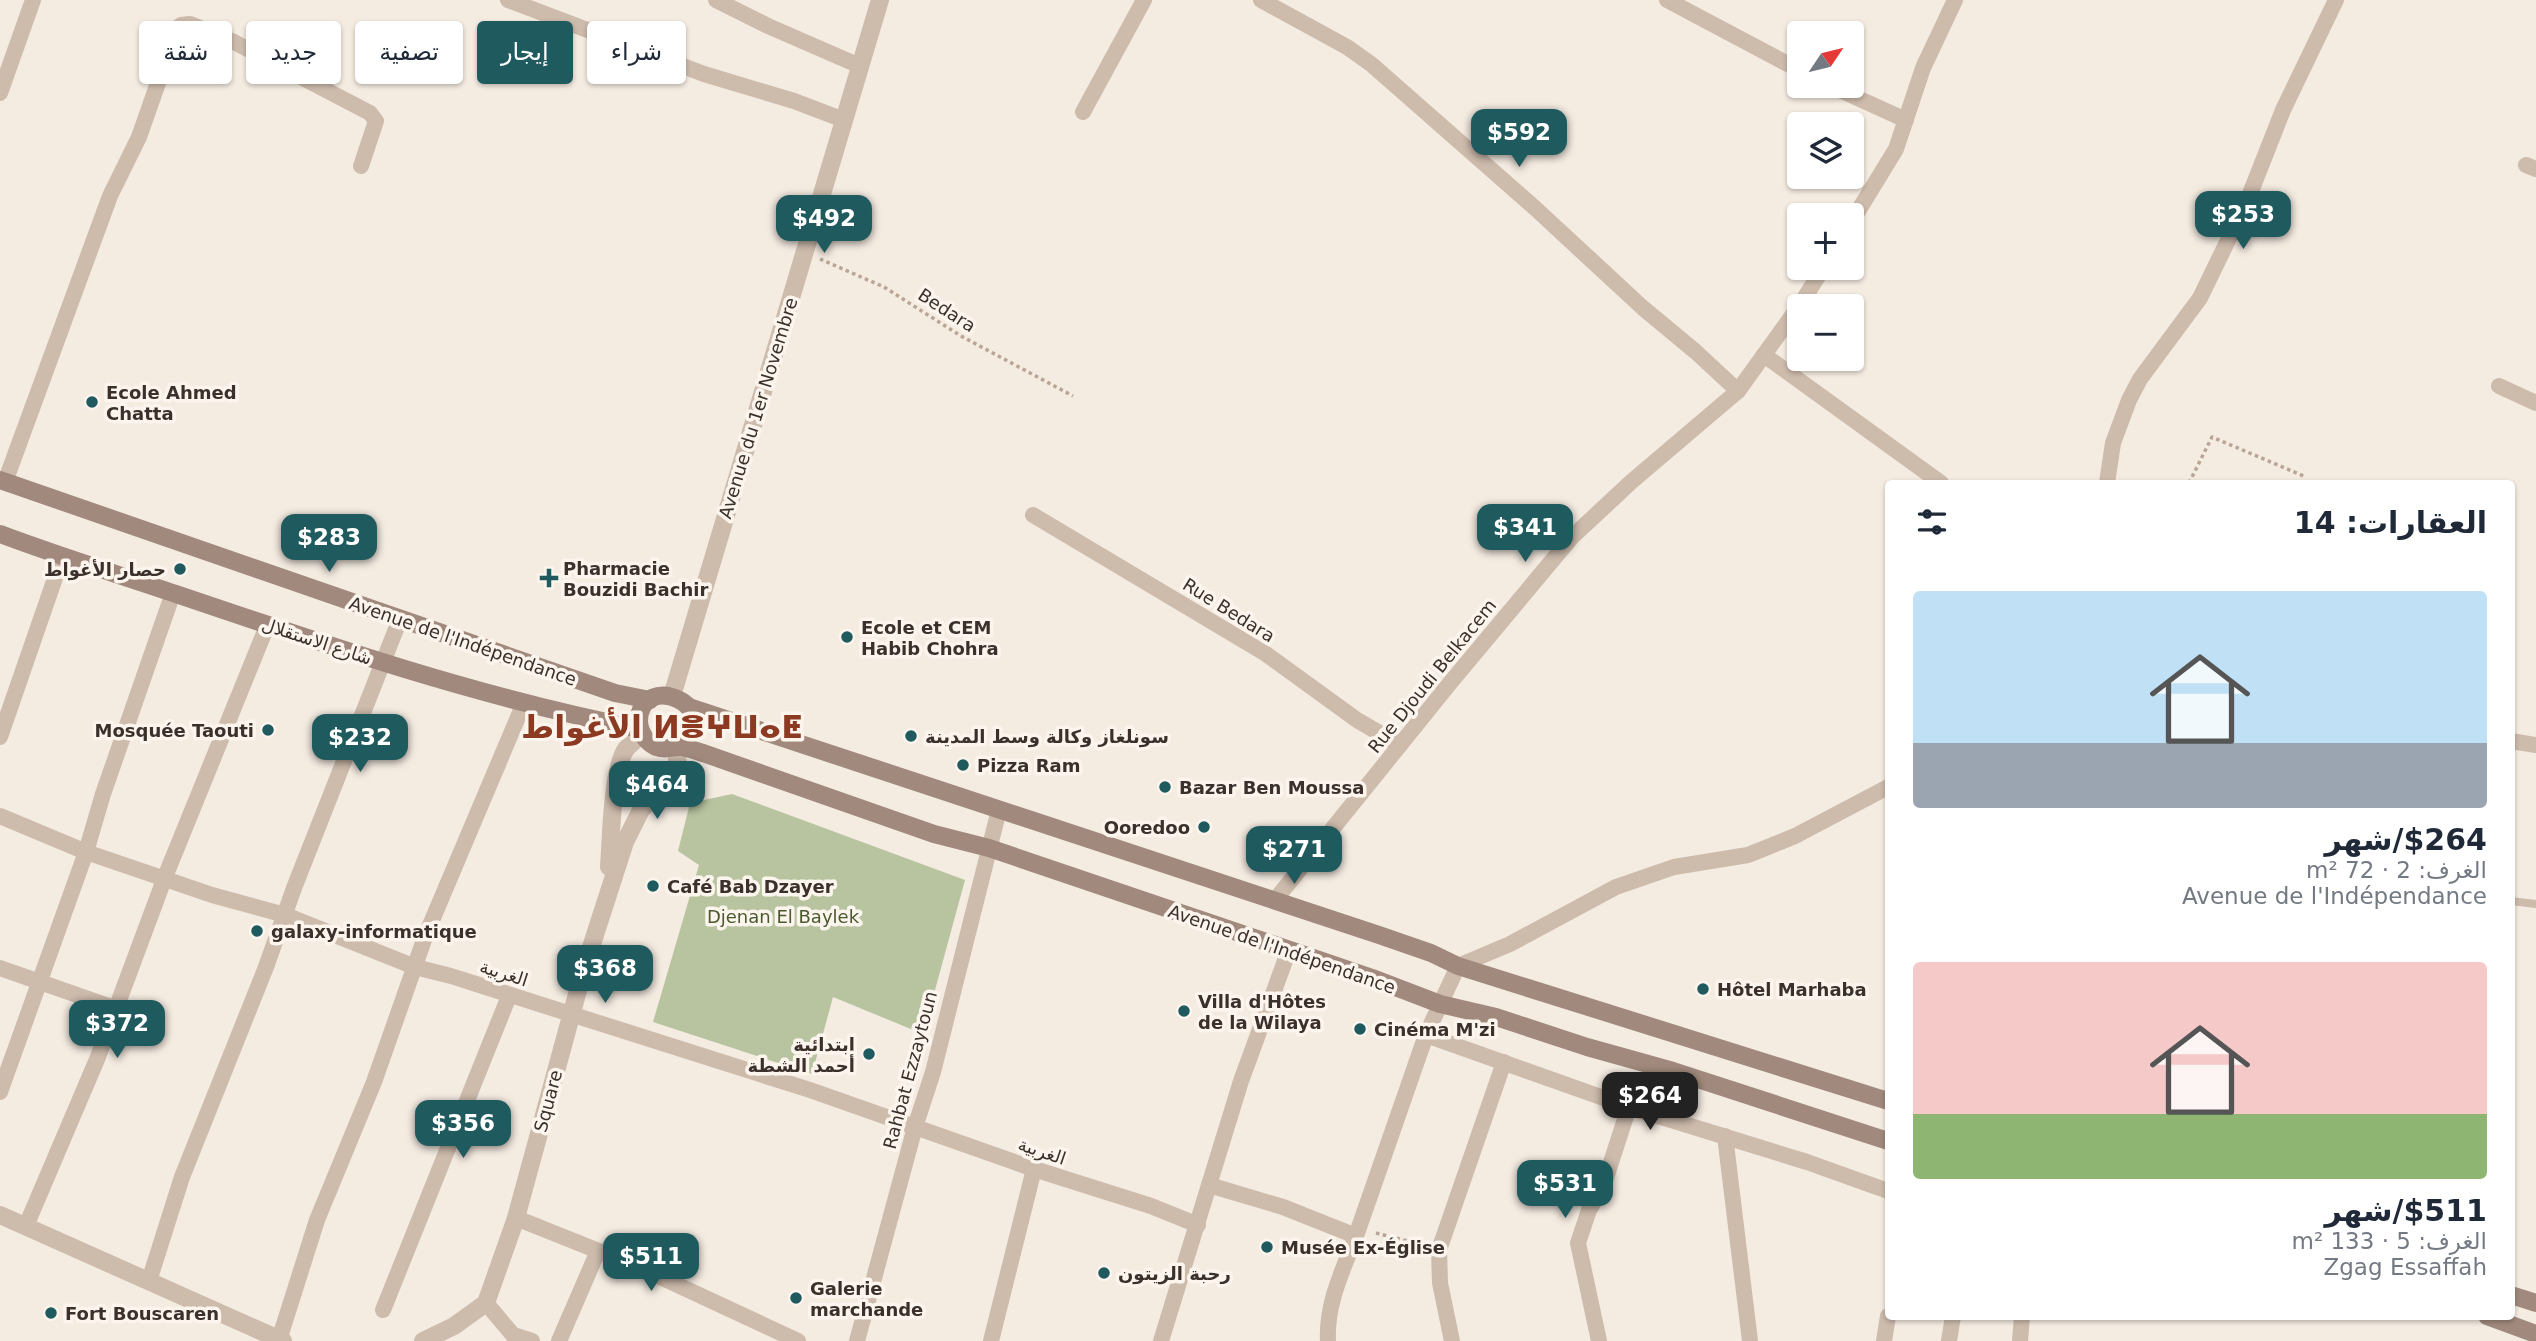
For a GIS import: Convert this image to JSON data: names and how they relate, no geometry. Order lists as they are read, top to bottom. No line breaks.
{"streets":{"main road":["شارع الاستقلال","Avenue de l'Indépendance"],"street":["Avenue du 1er Novembre","Rue Bedara","Rue Djoudi Belkacem","الغربية","Rahbat Ezzaytoun","Square"],"path":["Bedara"]},"crossings":[["Bedara","Avenue du 1er Novembre"],["Avenue du 1er Novembre","شارع الاستقلال"],["Avenue du 1er Novembre","Avenue de l'Indépendance"],["Rue Bedara","Rue Djoudi Belkacem"],["شارع الاستقلال","Avenue de l'Indépendance"],["Avenue de l'Indépendance","Rahbat Ezzaytoun"],["الغربية","Rahbat Ezzaytoun"],["الغربية","Square"]],"districts":["الأغواط ⵍⴻⵖⵡⴰⵟ"],"parks":["Djenan El Baylek"],"places":{"other":["Ecole Ahmed Chatta","حصار الأغواط","Ecole et CEM Habib Chohra","Mosquée Taouti","سونلغاز وكالة وسط المدينة","Pizza Ram","Bazar Ben Moussa","Ooredoo","Café Bab Dzayer","galaxy-informatique","Hôtel Marhaba","Villa d'Hôtes de la Wilaya","Cinéma M'zi","إبتدائية أحمد الشطة","Musée Ex-Église","رحبة الزيتون","Galerie marchande","Fort Bouscaren"],"health":["Pharmacie Bouzidi Bachir"]},"north":"top right","page":{"map_buttons":["+","−"],"chip":["شراء","إيجار","تصفية","جديد","شقة"],"price":["$592","$253","$492","$341","$283","$232","$464","$271","$368","$372","$264","$356","$531","$511"],"heading":"العقارات: 14","list":[{"name":"$264/شهر","note":"الغرف: 2 · 72 m² · Avenue de l'Indépendance"},{"name":"$511/شهر","note":"الغرف: 5 · 133 m² · Zgag Essaffah"}]}}
